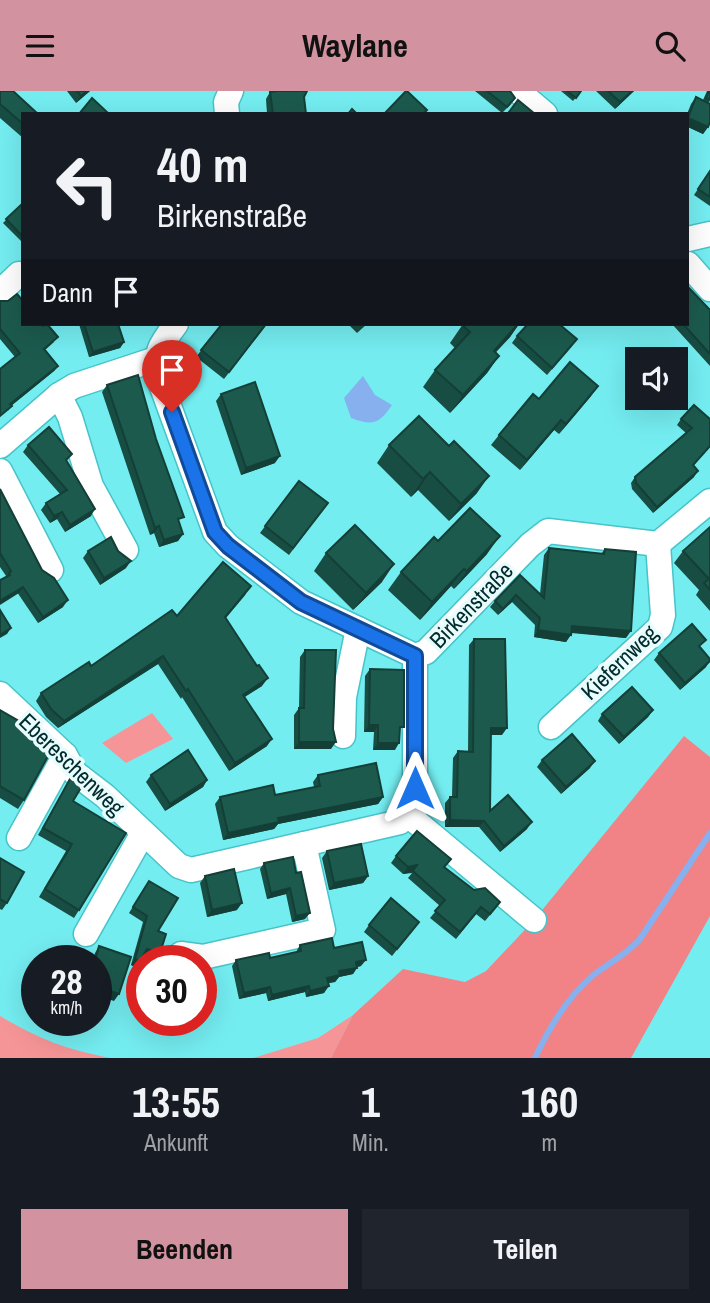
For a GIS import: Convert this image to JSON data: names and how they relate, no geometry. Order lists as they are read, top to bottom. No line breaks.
{"streets":{"street":["Birkenstraße","Kiefernweg","Ebereschenweg"]},"crossings":[["Birkenstraße","Kiefernweg"]],"page":{"header":"Waylane","turn":["40 m","Birkenstraße"],"then":"Dann","speed":"28 km/h","limit":"30","eta":["13:55","Ankunft","1","Min.","160","m"],"buttons":["Beenden","Teilen"]}}
